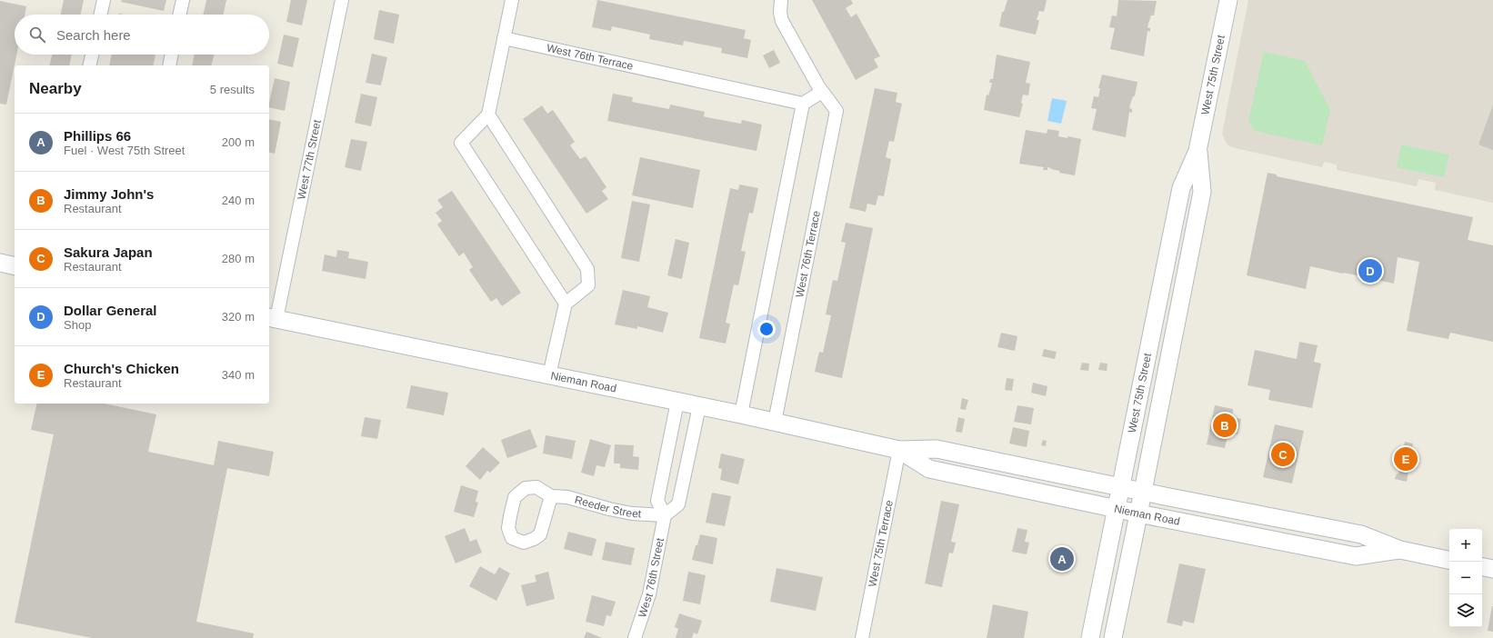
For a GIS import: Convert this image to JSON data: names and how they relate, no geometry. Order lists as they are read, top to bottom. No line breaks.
{"streets":{"main road":["West 75th Street","Nieman Road"],"street":["West 76th Terrace","West 77th Street","Reeder Street","West 75th Terrace","West 76th Street"]},"crossings":[["West 76th Terrace","Nieman Road"],["West 75th Street","Nieman Road"],["West 77th Street","Nieman Road"],["Nieman Road","West 75th Terrace"],["Reeder Street","West 76th Street"]],"page":{"search":"Search here","heading":["Nearby","5 results"],"list":[{"mark":"A","name":"Phillips 66","note":"Fuel · West 75th Street","value":"200 m"},{"mark":"B","name":"Jimmy John's","note":"Restaurant","value":"240 m"},{"mark":"C","name":"Sakura Japan","note":"Restaurant","value":"280 m"},{"mark":"D","name":"Dollar General","note":"Shop","value":"320 m"},{"mark":"E","name":"Church's Chicken","note":"Restaurant","value":"340 m"}],"pins":["D","B","C","E","A"],"map_buttons":["+","−"]}}
